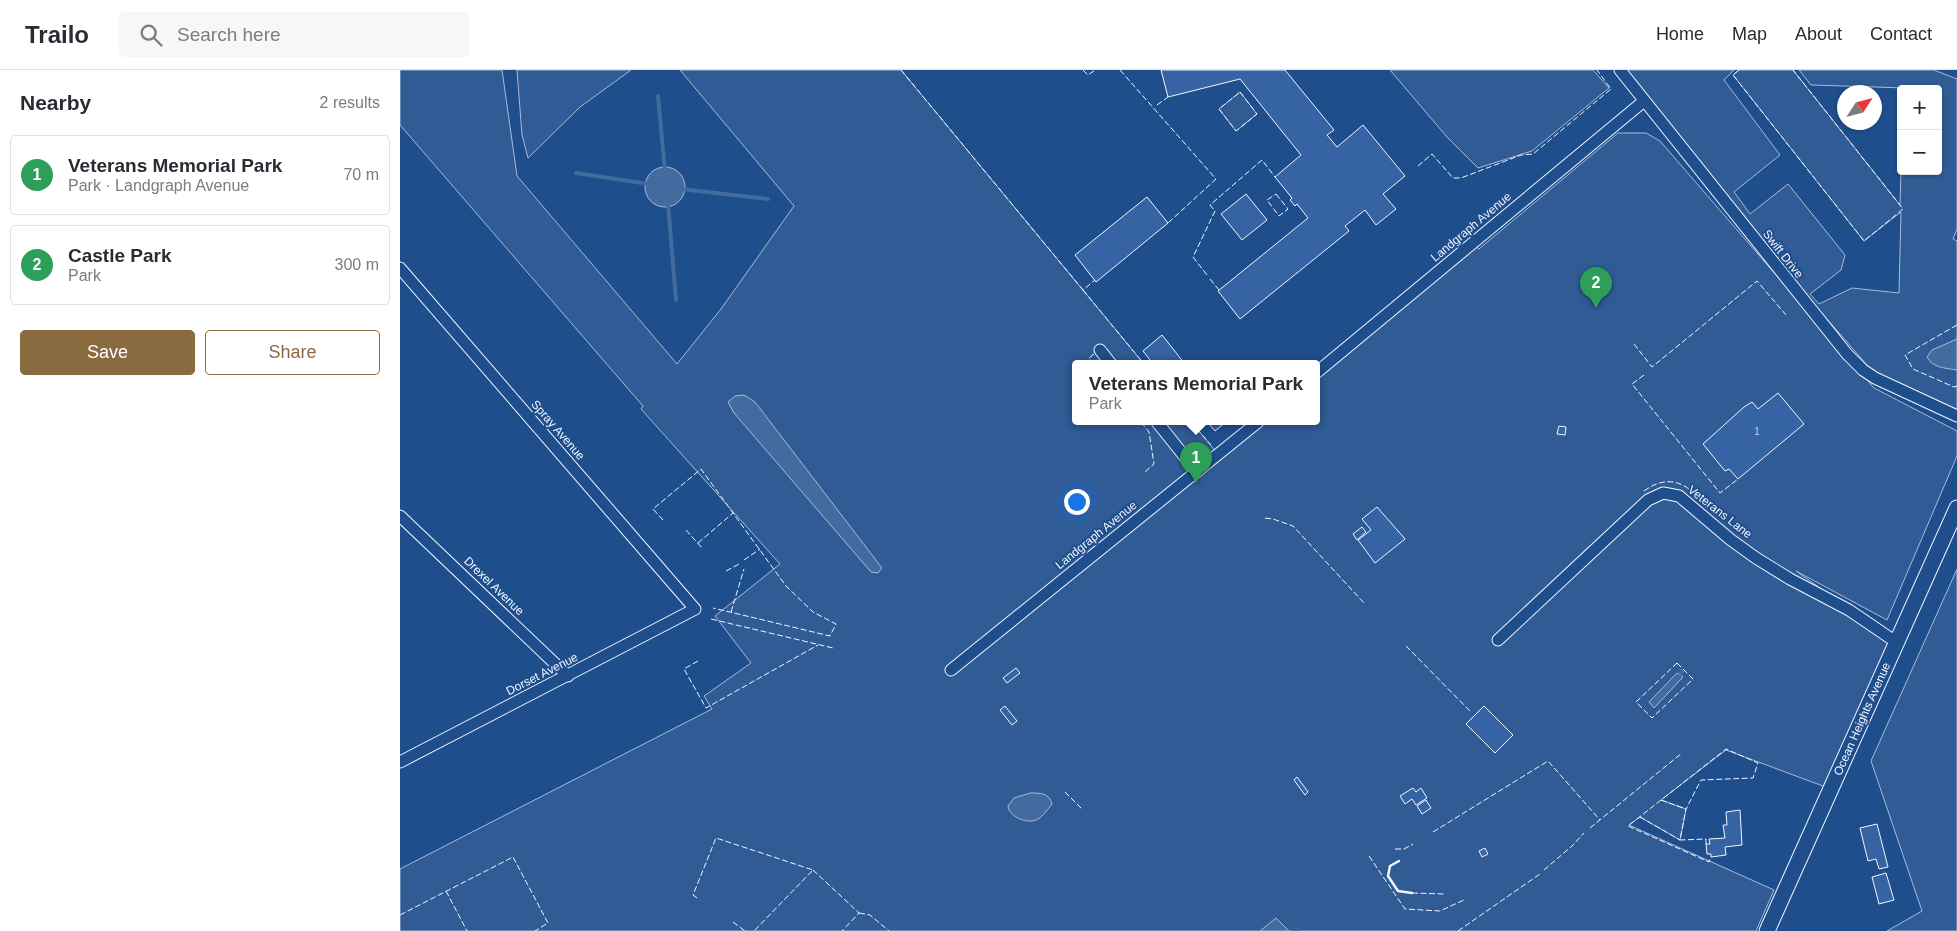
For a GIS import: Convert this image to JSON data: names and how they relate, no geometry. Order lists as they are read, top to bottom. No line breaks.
{"streets":{"main road":["Ocean Heights Avenue"],"street":["Landgraph Avenue","Swift Drive","Spray Avenue","Veterans Lane","Drexel Avenue","Dorset Avenue"]},"crossings":[["Landgraph Avenue","Swift Drive"],["Spray Avenue","Dorset Avenue"],["Veterans Lane","Ocean Heights Avenue"],["Drexel Avenue","Dorset Avenue"]],"house_numbers":["1"],"north":"top right","page":{"header":"Trailo","search":"Search here","nav":["Home","Map","About","Contact"],"heading":["Nearby","2 results"],"map_buttons":["+","−"],"list":[{"mark":"1","name":"Veterans Memorial Park","note":"Park · Landgraph Avenue","value":"70 m"},{"mark":"2","name":"Castle Park","note":"Park","value":"300 m"}],"pins":["2","1"],"buttons":["Save","Share"],"popup":["Veterans Memorial Park","Park"]}}
